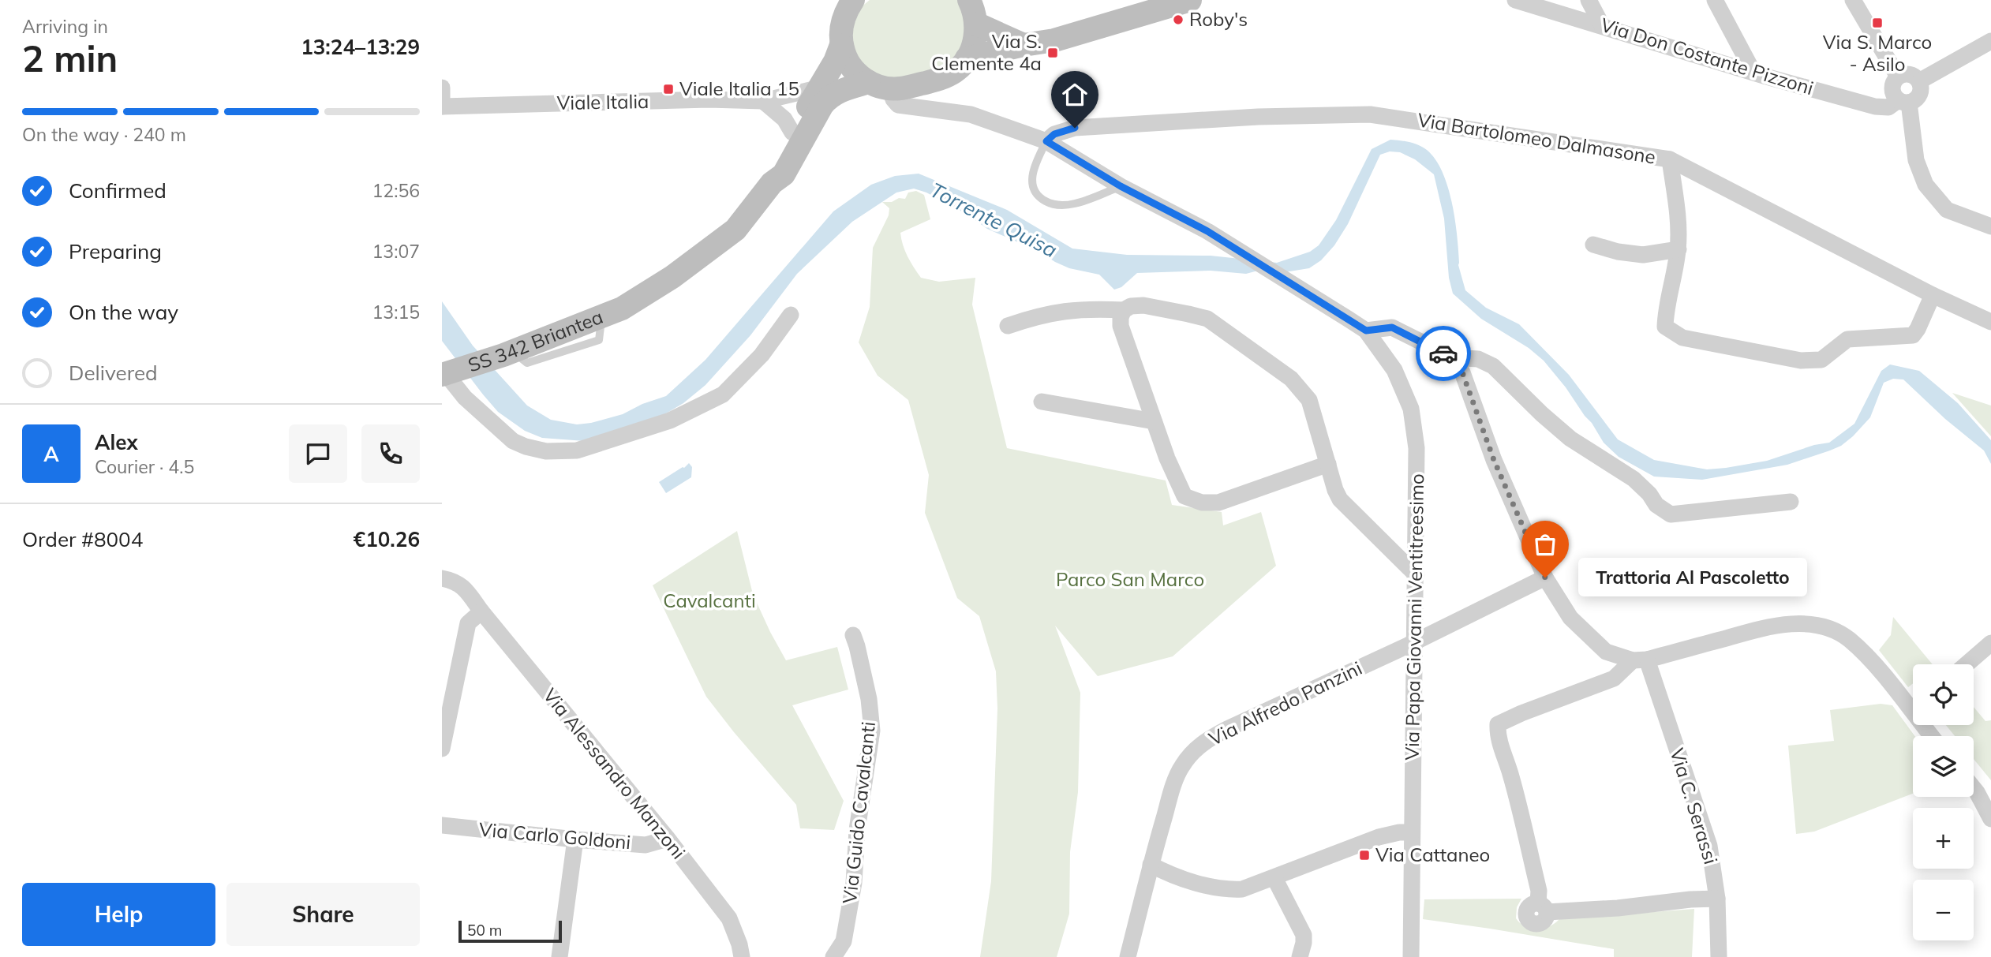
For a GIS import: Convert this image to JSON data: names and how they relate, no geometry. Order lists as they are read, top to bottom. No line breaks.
{"streets":{"main road":["SS 342 Briantea"],"street":["Via Don Costante Pizzoni","Viale Italia","Via Bartolomeo Dalmasone","Via Papa Giovanni Ventitreesimo","Via Alfredo Panzini","Via Alessandro Manzoni","Via C. Serassi","Via Guido Cavalcanti","Via Carlo Goldoni"]},"crossings":[["Via Bartolomeo Dalmasone","Via Papa Giovanni Ventitreesimo"],["Via Papa Giovanni Ventitreesimo","Via Alfredo Panzini"],["Via Alessandro Manzoni","Via Carlo Goldoni"]],"water":["Torrente Quisa"],"parks":["Parco San Marco","Cavalcanti"],"places":{"other":["Roby's","Trattoria Al Pascoletto"],"transit":["Via S. Marco - Asilo","Via S. Clemente 4a","Viale Italia 15","Via Cattaneo"]},"scale_bar":"50 m","page":{"heading":["2 min","Arriving in","13:24–13:29"],"panel":["Alex","Courier · 4.5","Order #8004","€10.26"],"bar":"On the way · 240 m","list":[["Confirmed","12:56"],["Preparing","13:07"],["On the way","13:15"],"Delivered"],"round":"A","bubble":"Trattoria Al Pascoletto","map_buttons":["+","−"],"buttons":["Help","Share"],"scale":"50 m"}}
